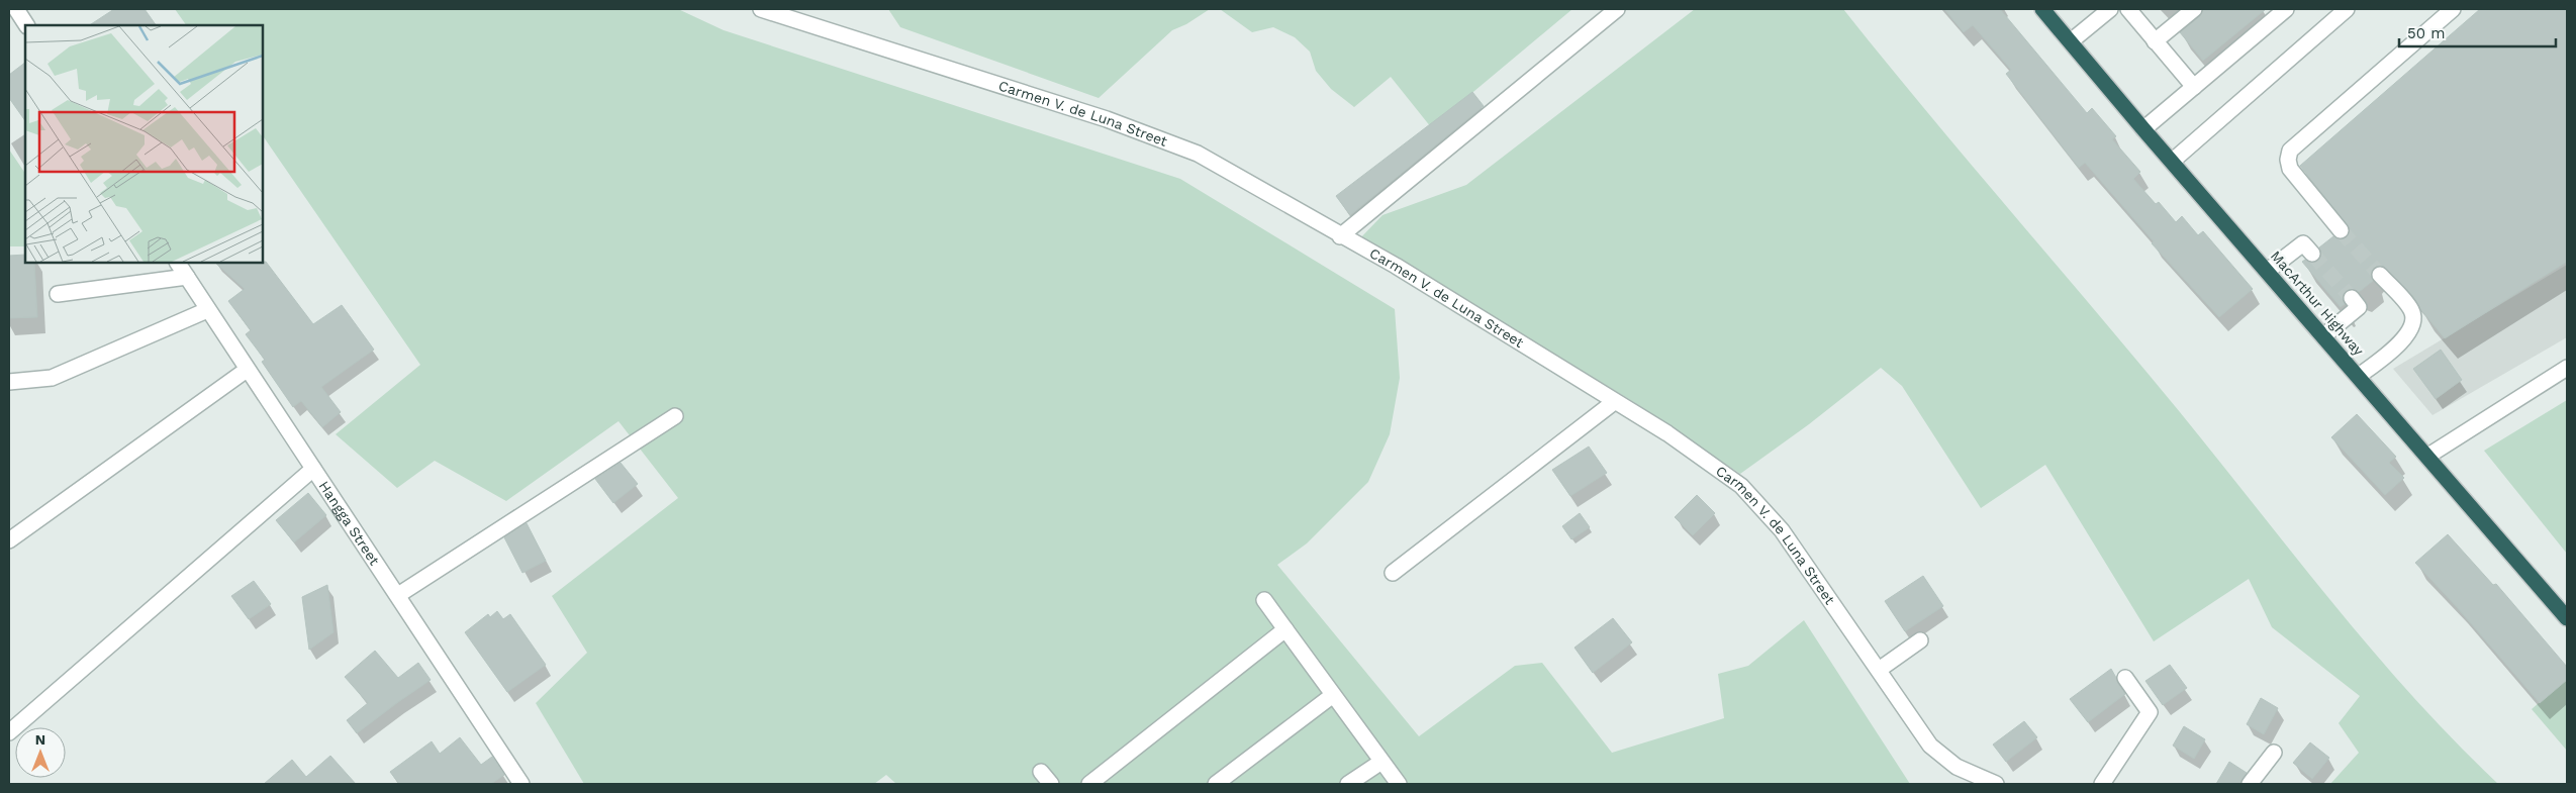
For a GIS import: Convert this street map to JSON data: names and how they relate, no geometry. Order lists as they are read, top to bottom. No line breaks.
{"streets":{"highway":["MacArthur Highway"],"street":["Carmen V. de Luna Street","Hangga Street"]},"scale_bar":"50 m","north":"top"}
